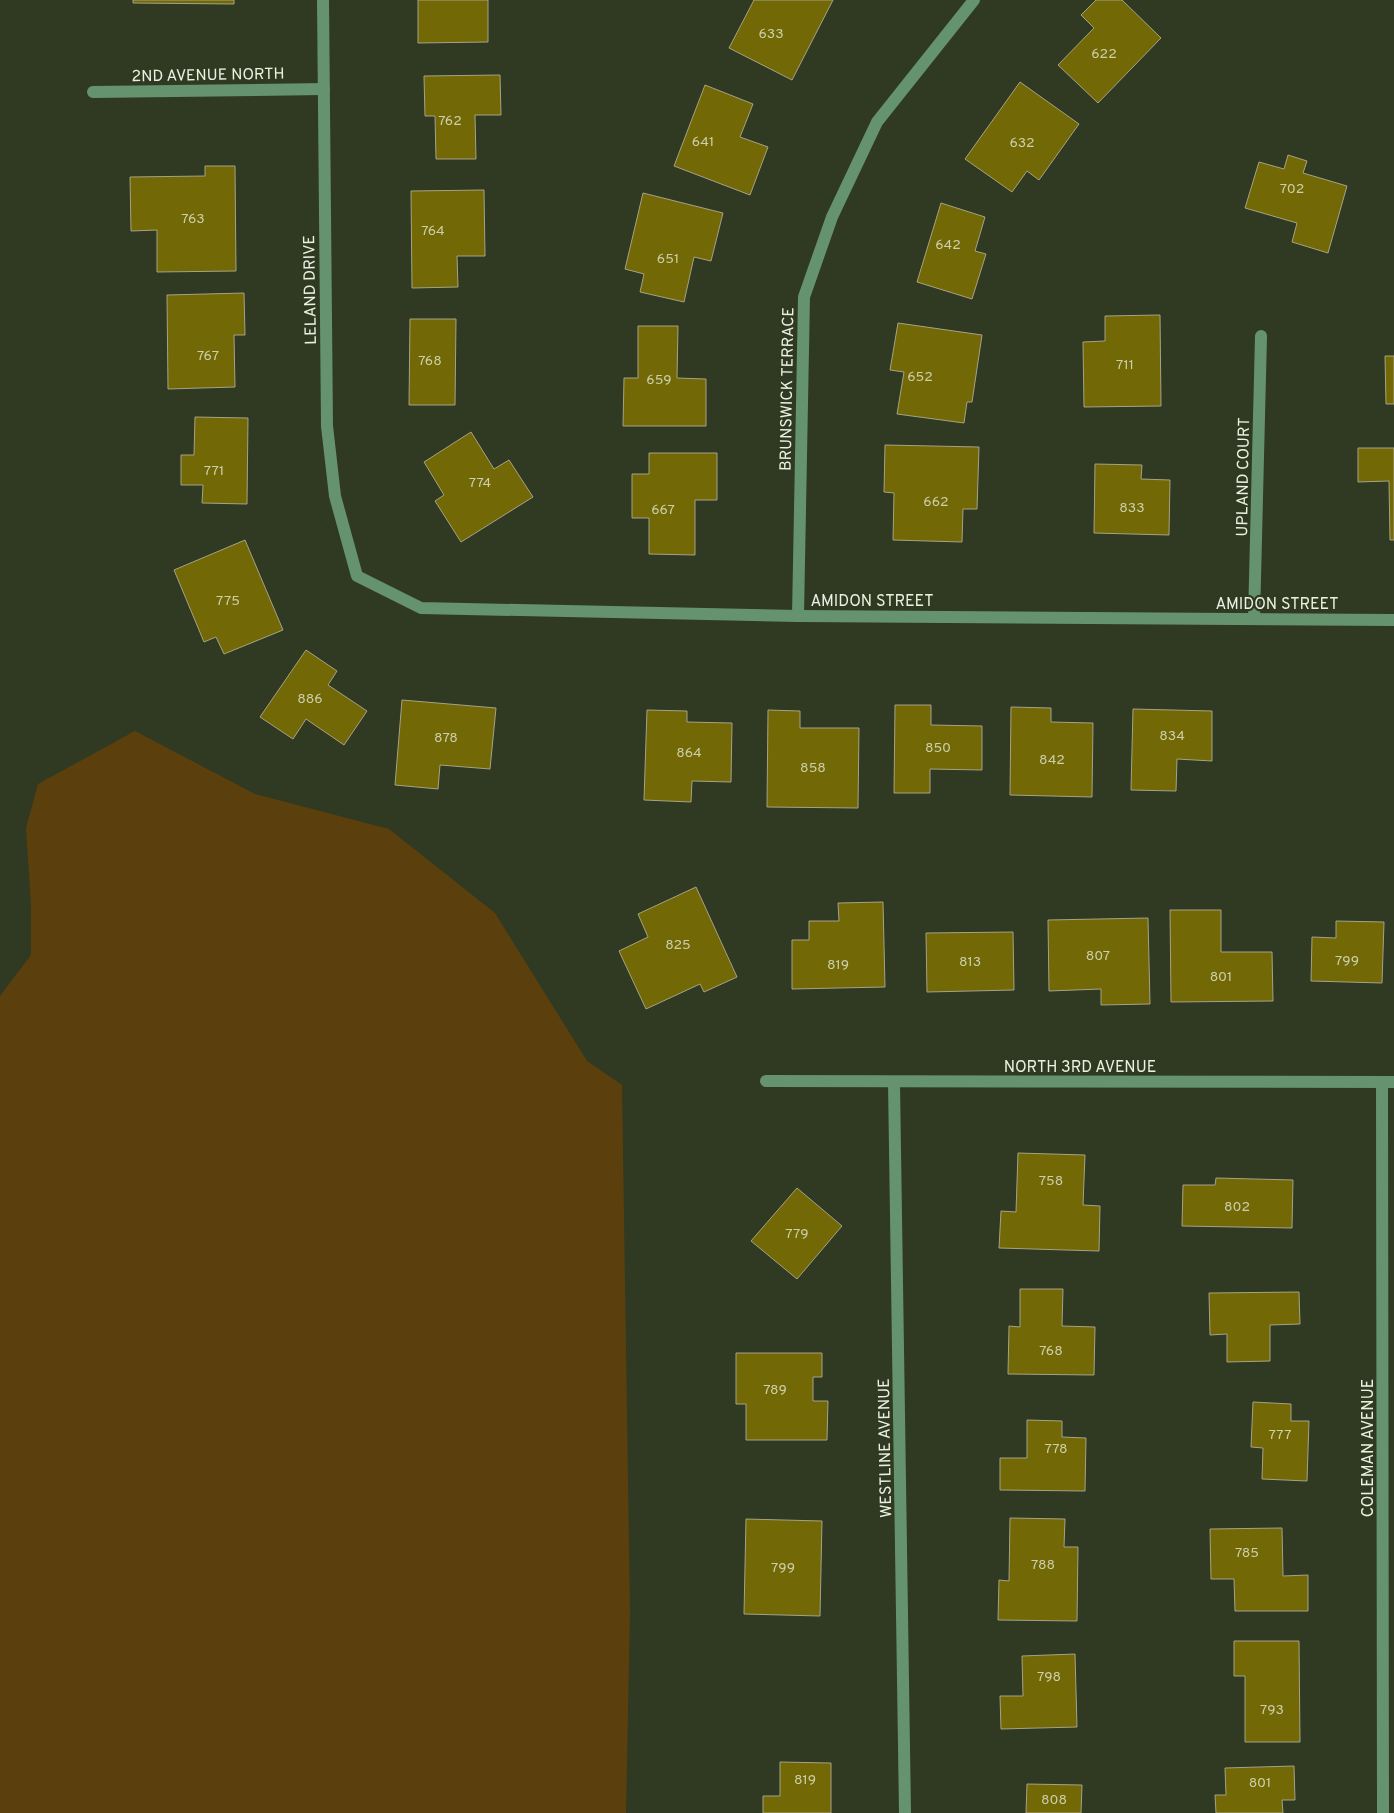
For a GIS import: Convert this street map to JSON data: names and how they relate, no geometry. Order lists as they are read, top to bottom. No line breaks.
{"streets":{"street":["2ND AVENUE NORTH","LELAND DRIVE","BRUNSWICK TERRACE","UPLAND COURT","AMIDON STREET","NORTH 3RD AVENUE","WESTLINE AVENUE","COLEMAN AVENUE"]},"crossings":[["2ND AVENUE NORTH","LELAND DRIVE"],["LELAND DRIVE","AMIDON STREET"],["BRUNSWICK TERRACE","AMIDON STREET"],["UPLAND COURT","AMIDON STREET"],["NORTH 3RD AVENUE","WESTLINE AVENUE"],["NORTH 3RD AVENUE","COLEMAN AVENUE"]],"house_numbers":["633","622","762","641","632","702","763","764","642","651","767","768","711","652","659","771","774","662","833","667","775","886","834","878","850","864","842","858","825","807","799","813","819","801","758","802","779","768","789","777","778","785","788","799","798","793","819","801","808"]}
